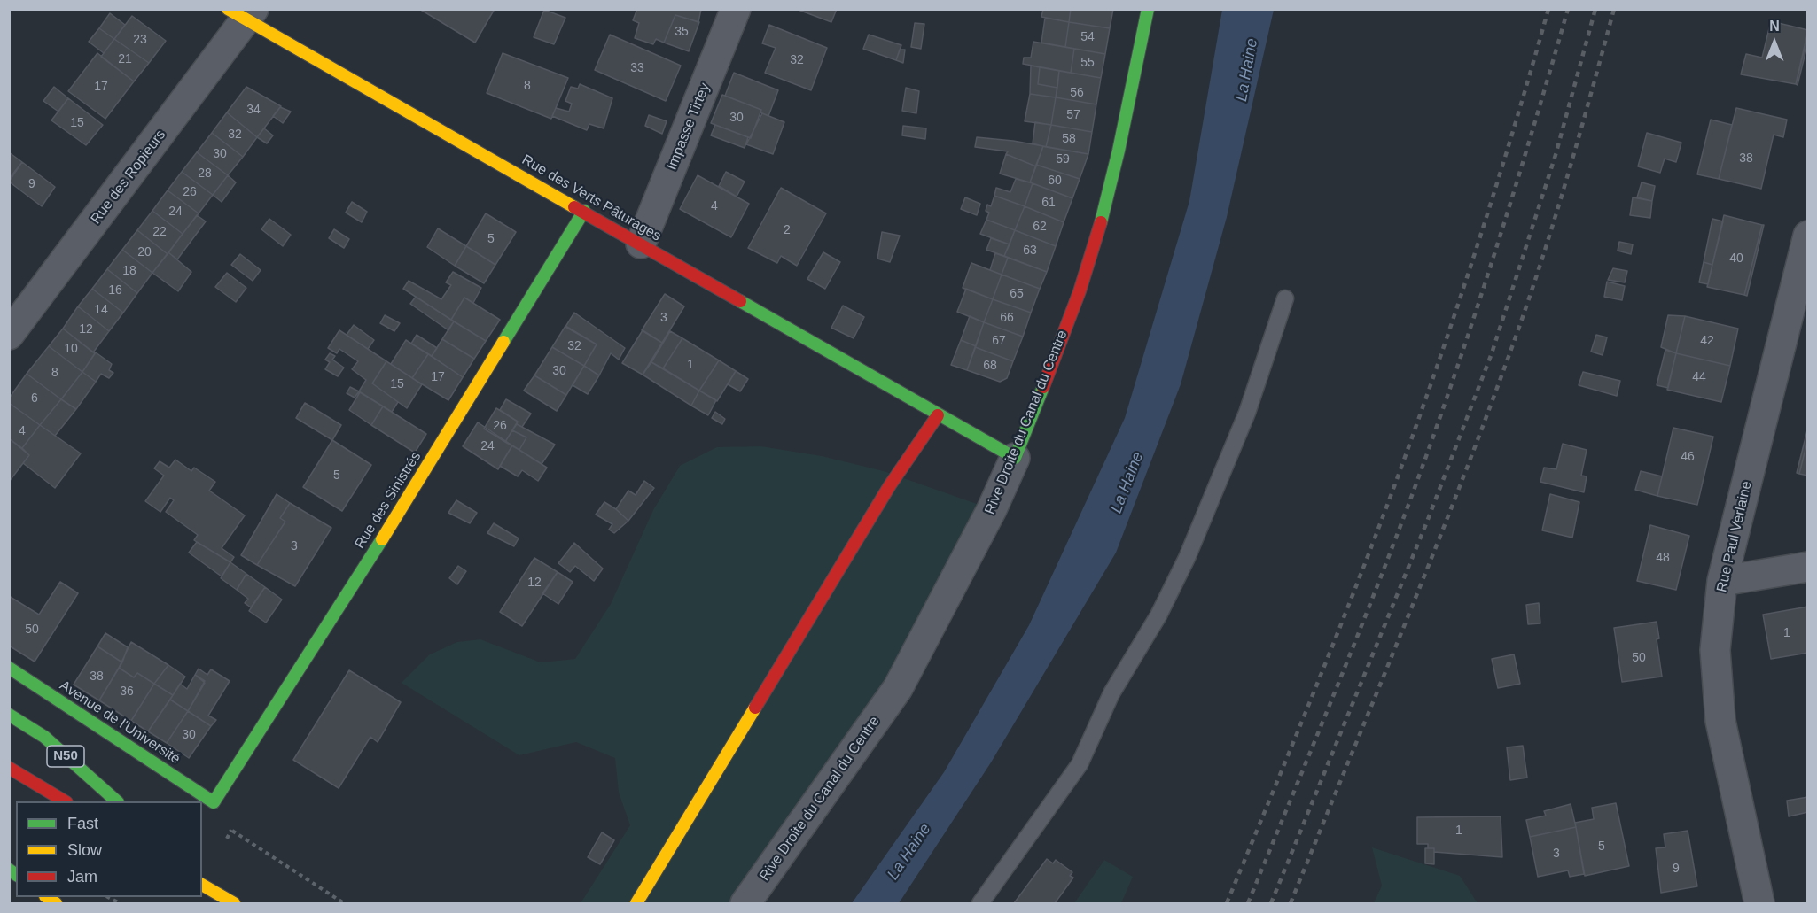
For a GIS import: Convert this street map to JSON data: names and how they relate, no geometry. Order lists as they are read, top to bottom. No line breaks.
{"streets":{"main road":["Rue des Verts Pâturages","Rive Droite du Canal du Centre","Rue des Sinistrés","Avenue de l'Université","N50"],"street":["Impasse Tirtey","Rue des Ropieurs","Rue Paul Verlaine"]},"crossings":[["Impasse Tirtey","Rue des Verts Pâturages"],["Rue des Ropieurs","Rue des Verts Pâturages"],["Rue des Verts Pâturages","Rive Droite du Canal du Centre"],["Rue des Verts Pâturages","Rue des Sinistrés"],["Rue des Sinistrés","Avenue de l'Université"]],"water":["La Haine"],"house_numbers":["35","54","23","21","32","55","33","8","17","56","34","57","30","15","32","58","30","38","59","28","60","9","26","61","4","24","62","2","22","5","63","20","40","18","16","65","14","3","66","12","67","42","32","10","1","68","30","8","17","44","15","6","26","4","24","46","5","3","48","12","50","1","50","38","36","30","1","5","3","9"],"legend":["Fast","Slow","Jam"],"north":"top"}
